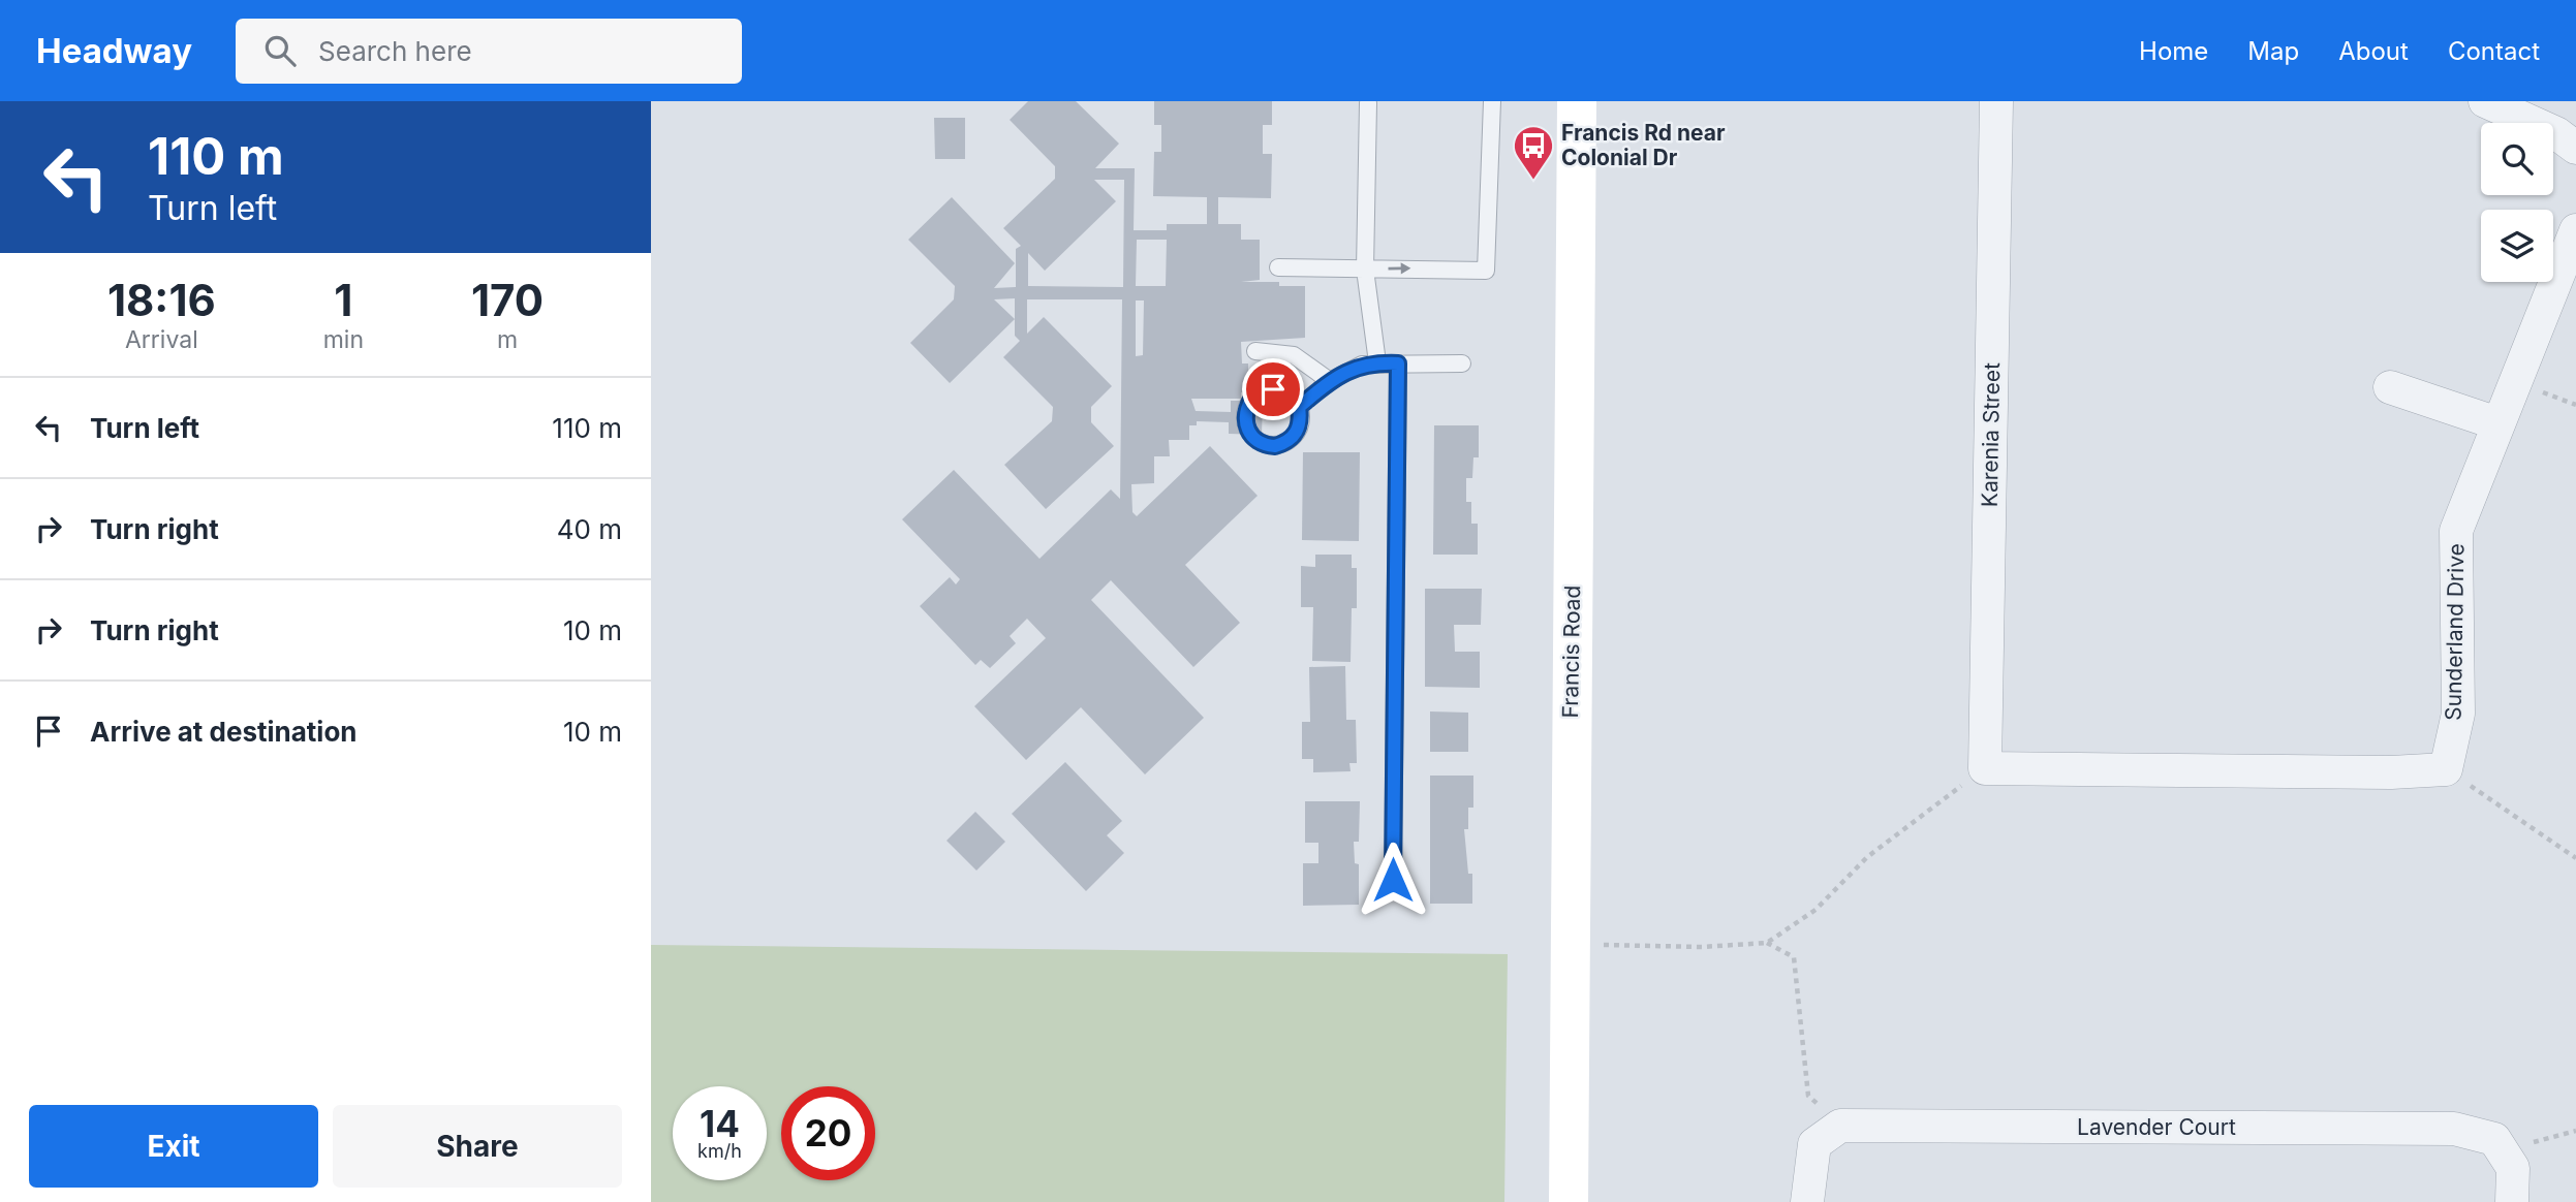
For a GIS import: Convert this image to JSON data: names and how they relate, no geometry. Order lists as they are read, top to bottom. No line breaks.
{"streets":{"main road":["Francis Road"],"street":["Karenia Street","Sunderland Drive","Lavender Court"]},"places":{"bus stop":["Francis Rd near Colonial Dr"]},"page":{"header":"Headway","search":"Search here","nav":["Home","Map","About","Contact"],"turn":["110 m","Turn left"],"eta":["18:16","Arrival","1","min","170","m"],"list":[{"name":"Turn left","value":"110 m"},{"name":"Turn right","value":"40 m"},{"name":"Turn right","value":"10 m"},{"name":"Arrive at destination","value":"10 m"}],"speed":"14 km/h","limit":"20","buttons":["Exit","Share"]}}
